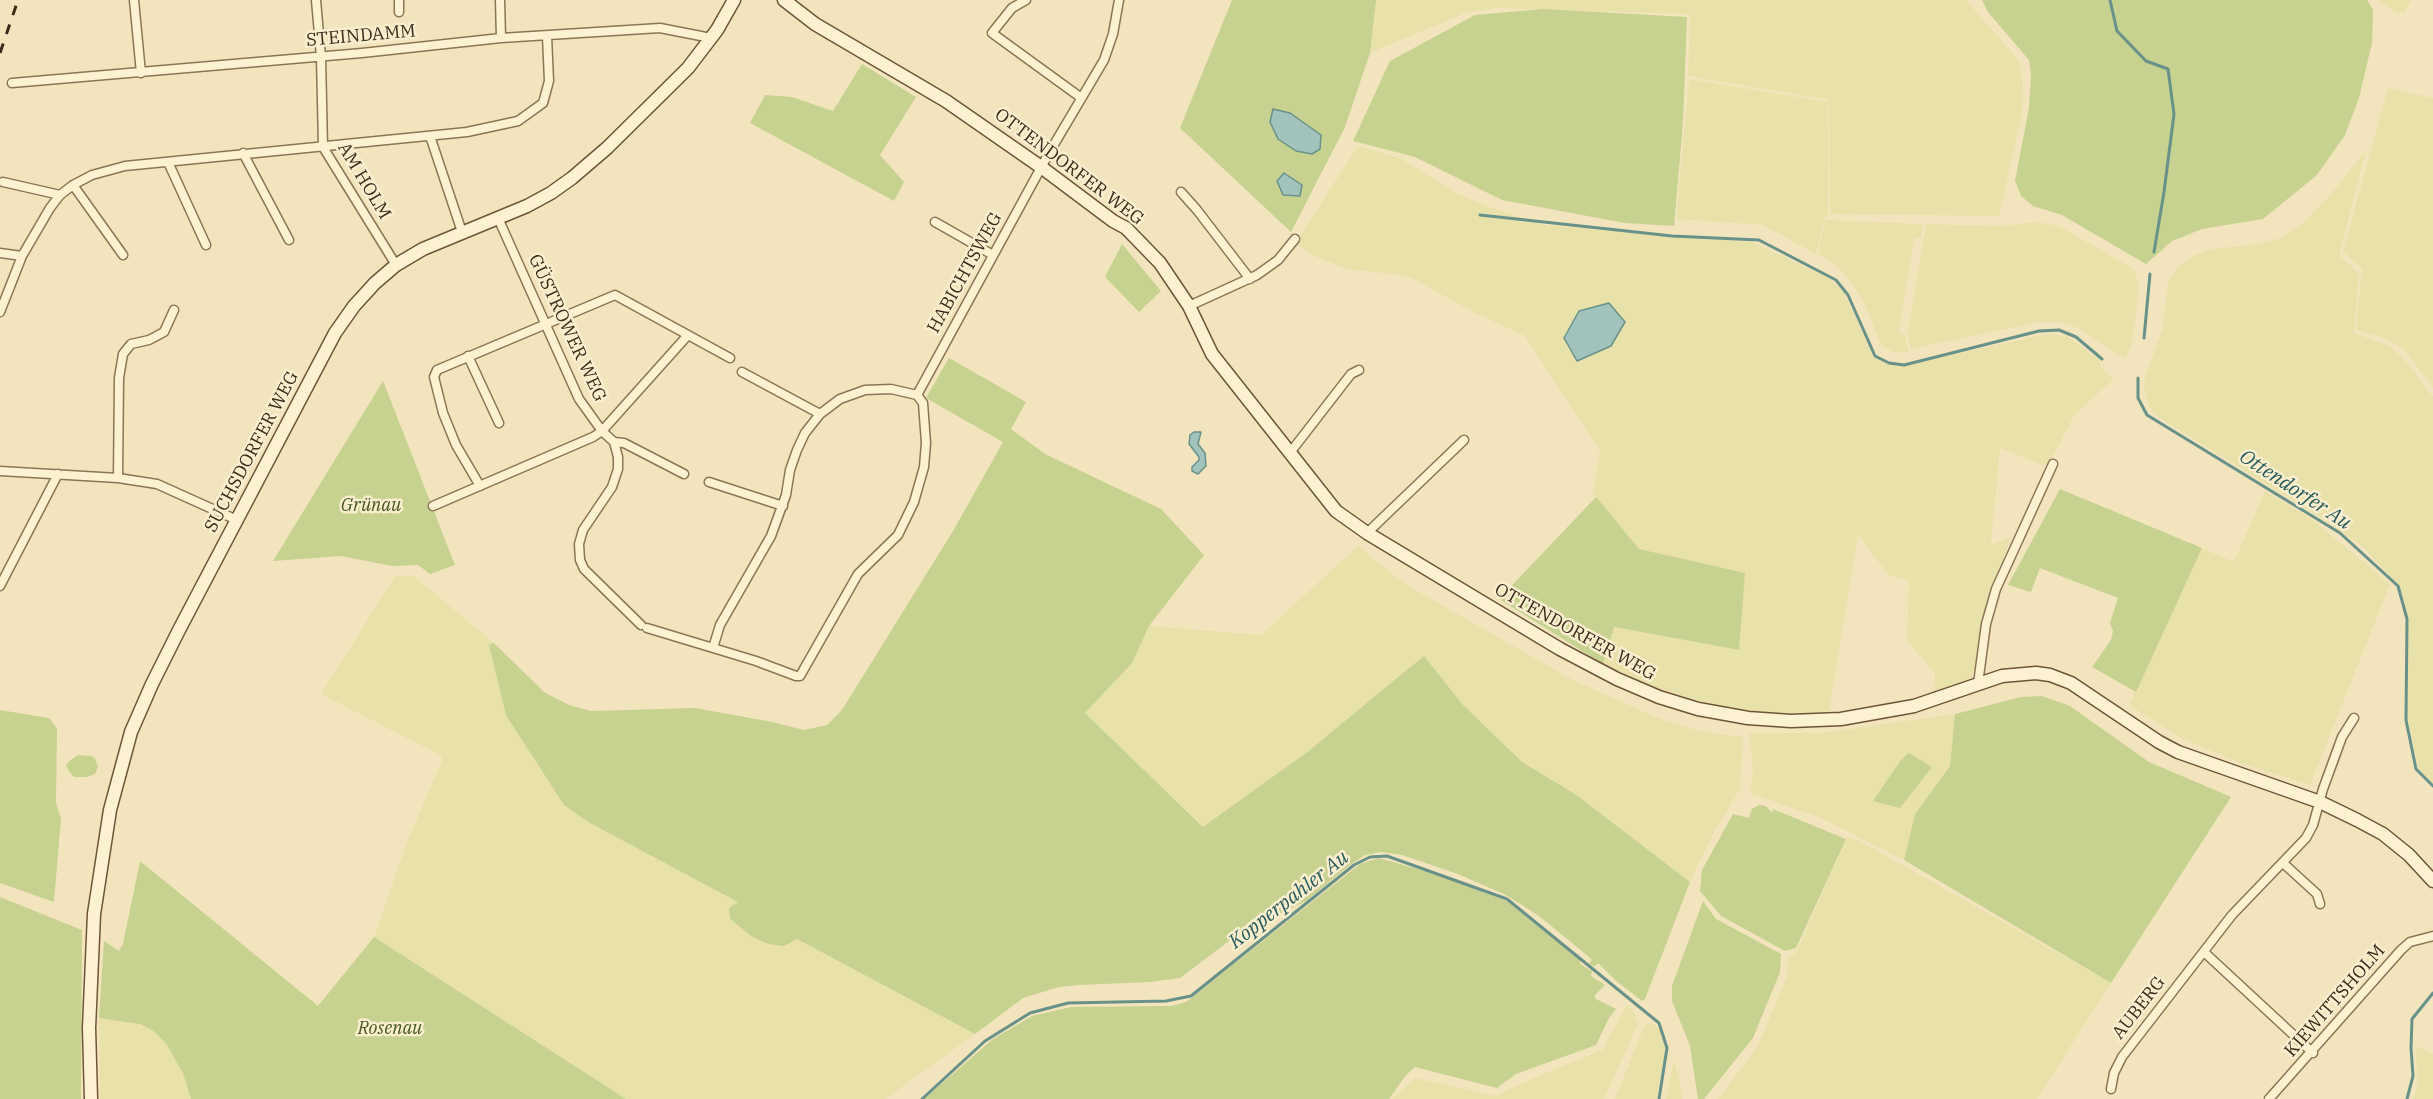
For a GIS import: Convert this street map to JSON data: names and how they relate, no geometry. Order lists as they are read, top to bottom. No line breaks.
{"streets":{"main road":["OTTENDORFER WEG","SUCHSDORFER WEG"],"street":["STEINDAMM","AM HOLM","HABICHTSWEG","GÜSTROWER WEG","KIEWITTSHOLM","AUBERG"]},"crossings":[["STEINDAMM","AM HOLM"],["STEINDAMM","SUCHSDORFER WEG"],["OTTENDORFER WEG","HABICHTSWEG"],["OTTENDORFER WEG","AUBERG"],["AM HOLM","SUCHSDORFER WEG"],["GÜSTROWER WEG","SUCHSDORFER WEG"]],"water":["Ottendorfer Au","Kopperpahler Au"],"parks":["Grünau","Rosenau"]}
